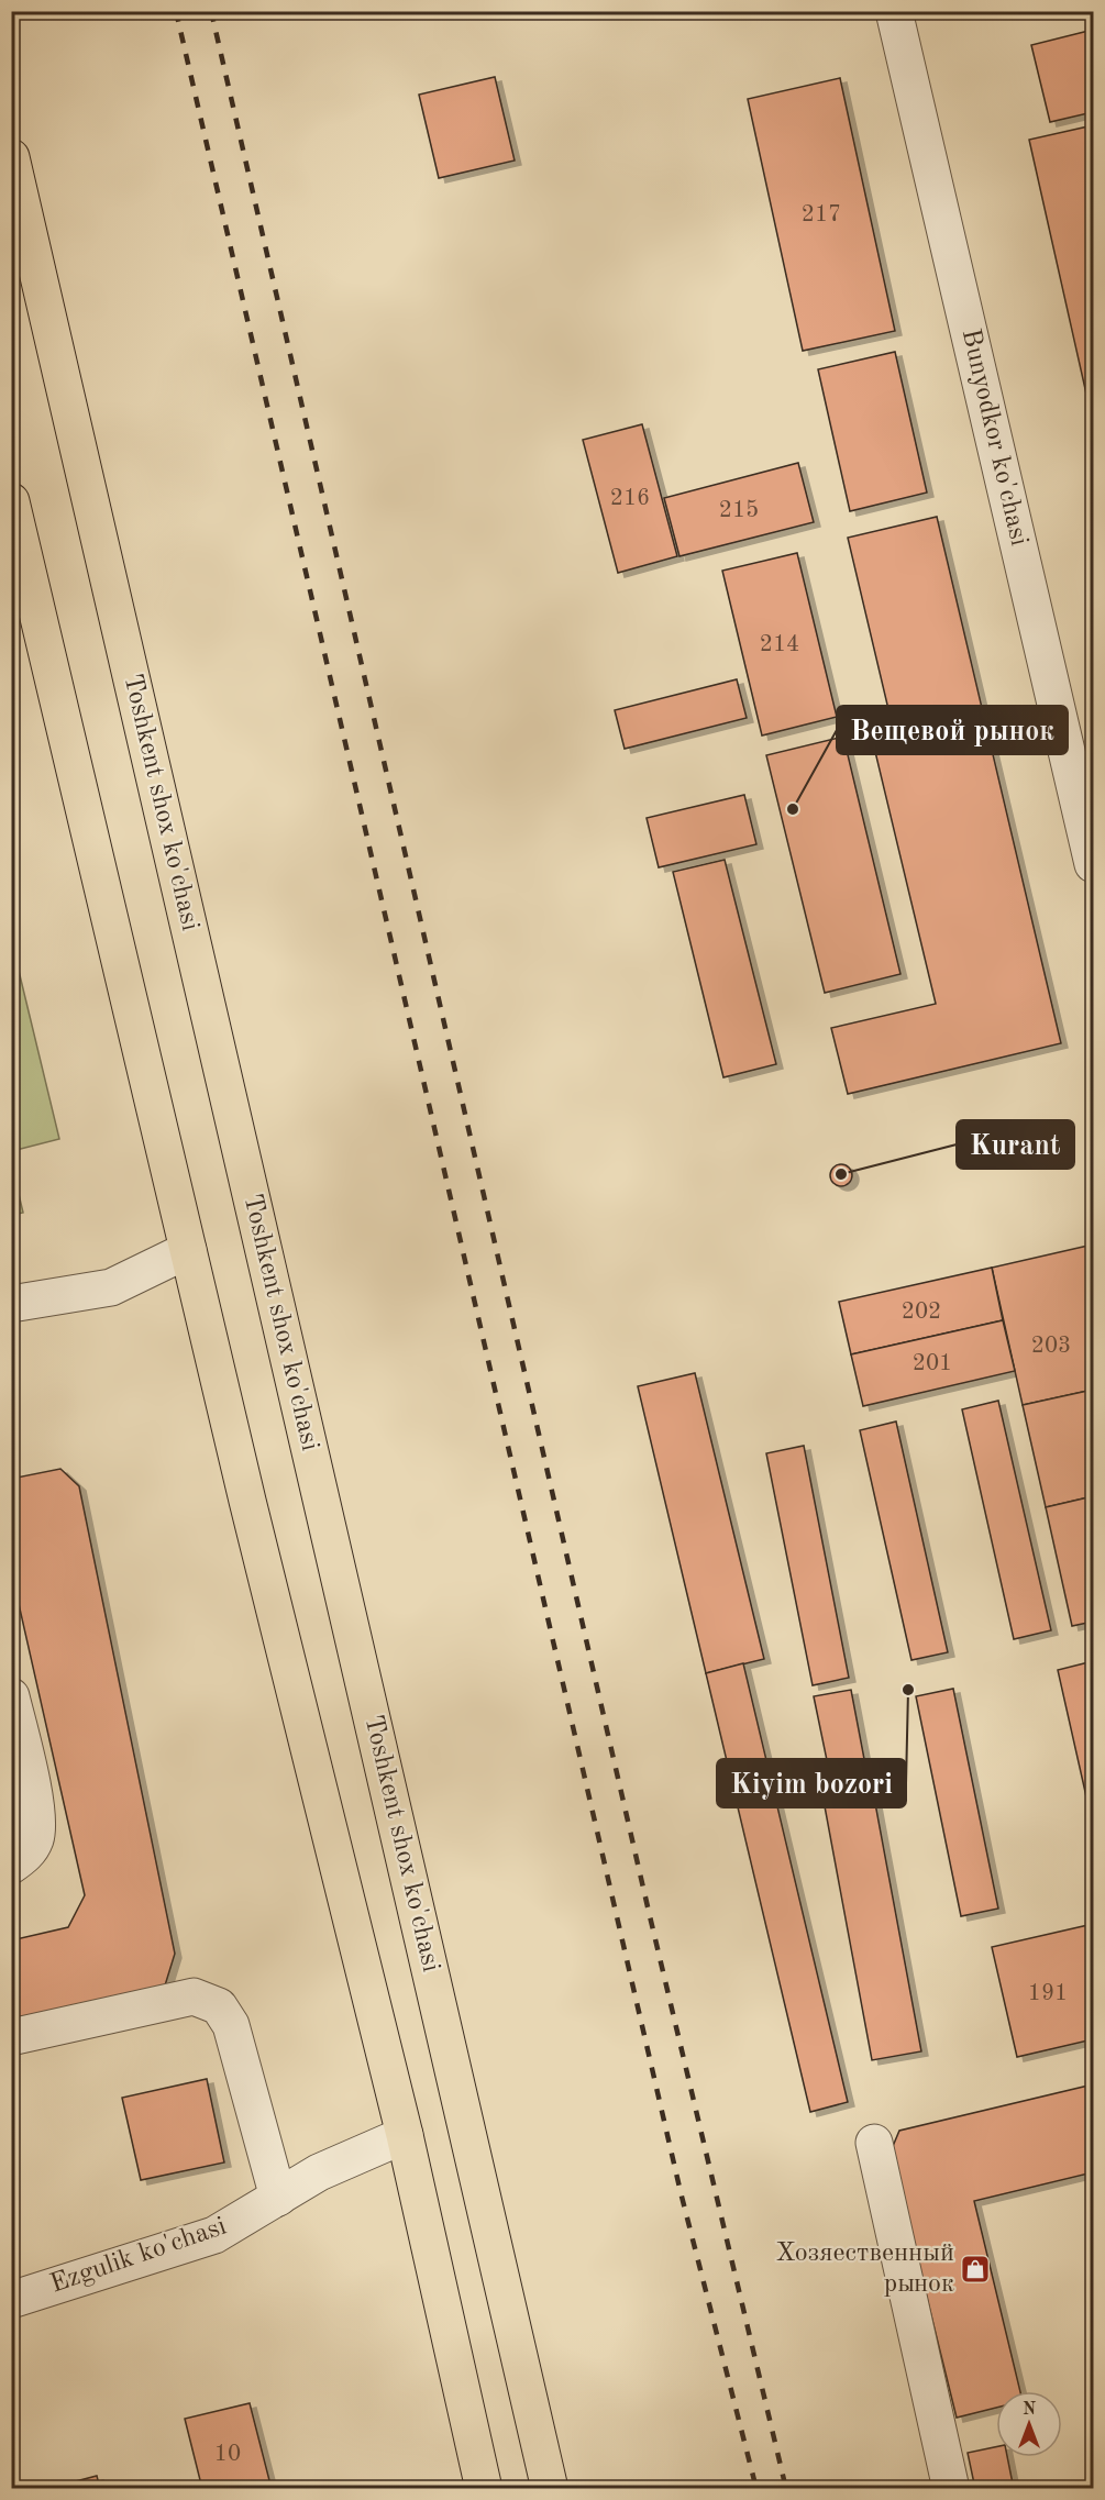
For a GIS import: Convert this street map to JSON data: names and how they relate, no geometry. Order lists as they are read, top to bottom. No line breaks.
{"streets":{"highway":["Toshkent shox ko'chasi"],"street":["Bunyodkor ko'chasi","Ezgulik ko'chasi"]},"places":{"other":["Вещевой рынок","Kurant","Kiyim bozori"],"shop":["Хозяественный рынок"]},"house_numbers":["217","216","215","214","202","203","201","191","10"],"north":"top"}
